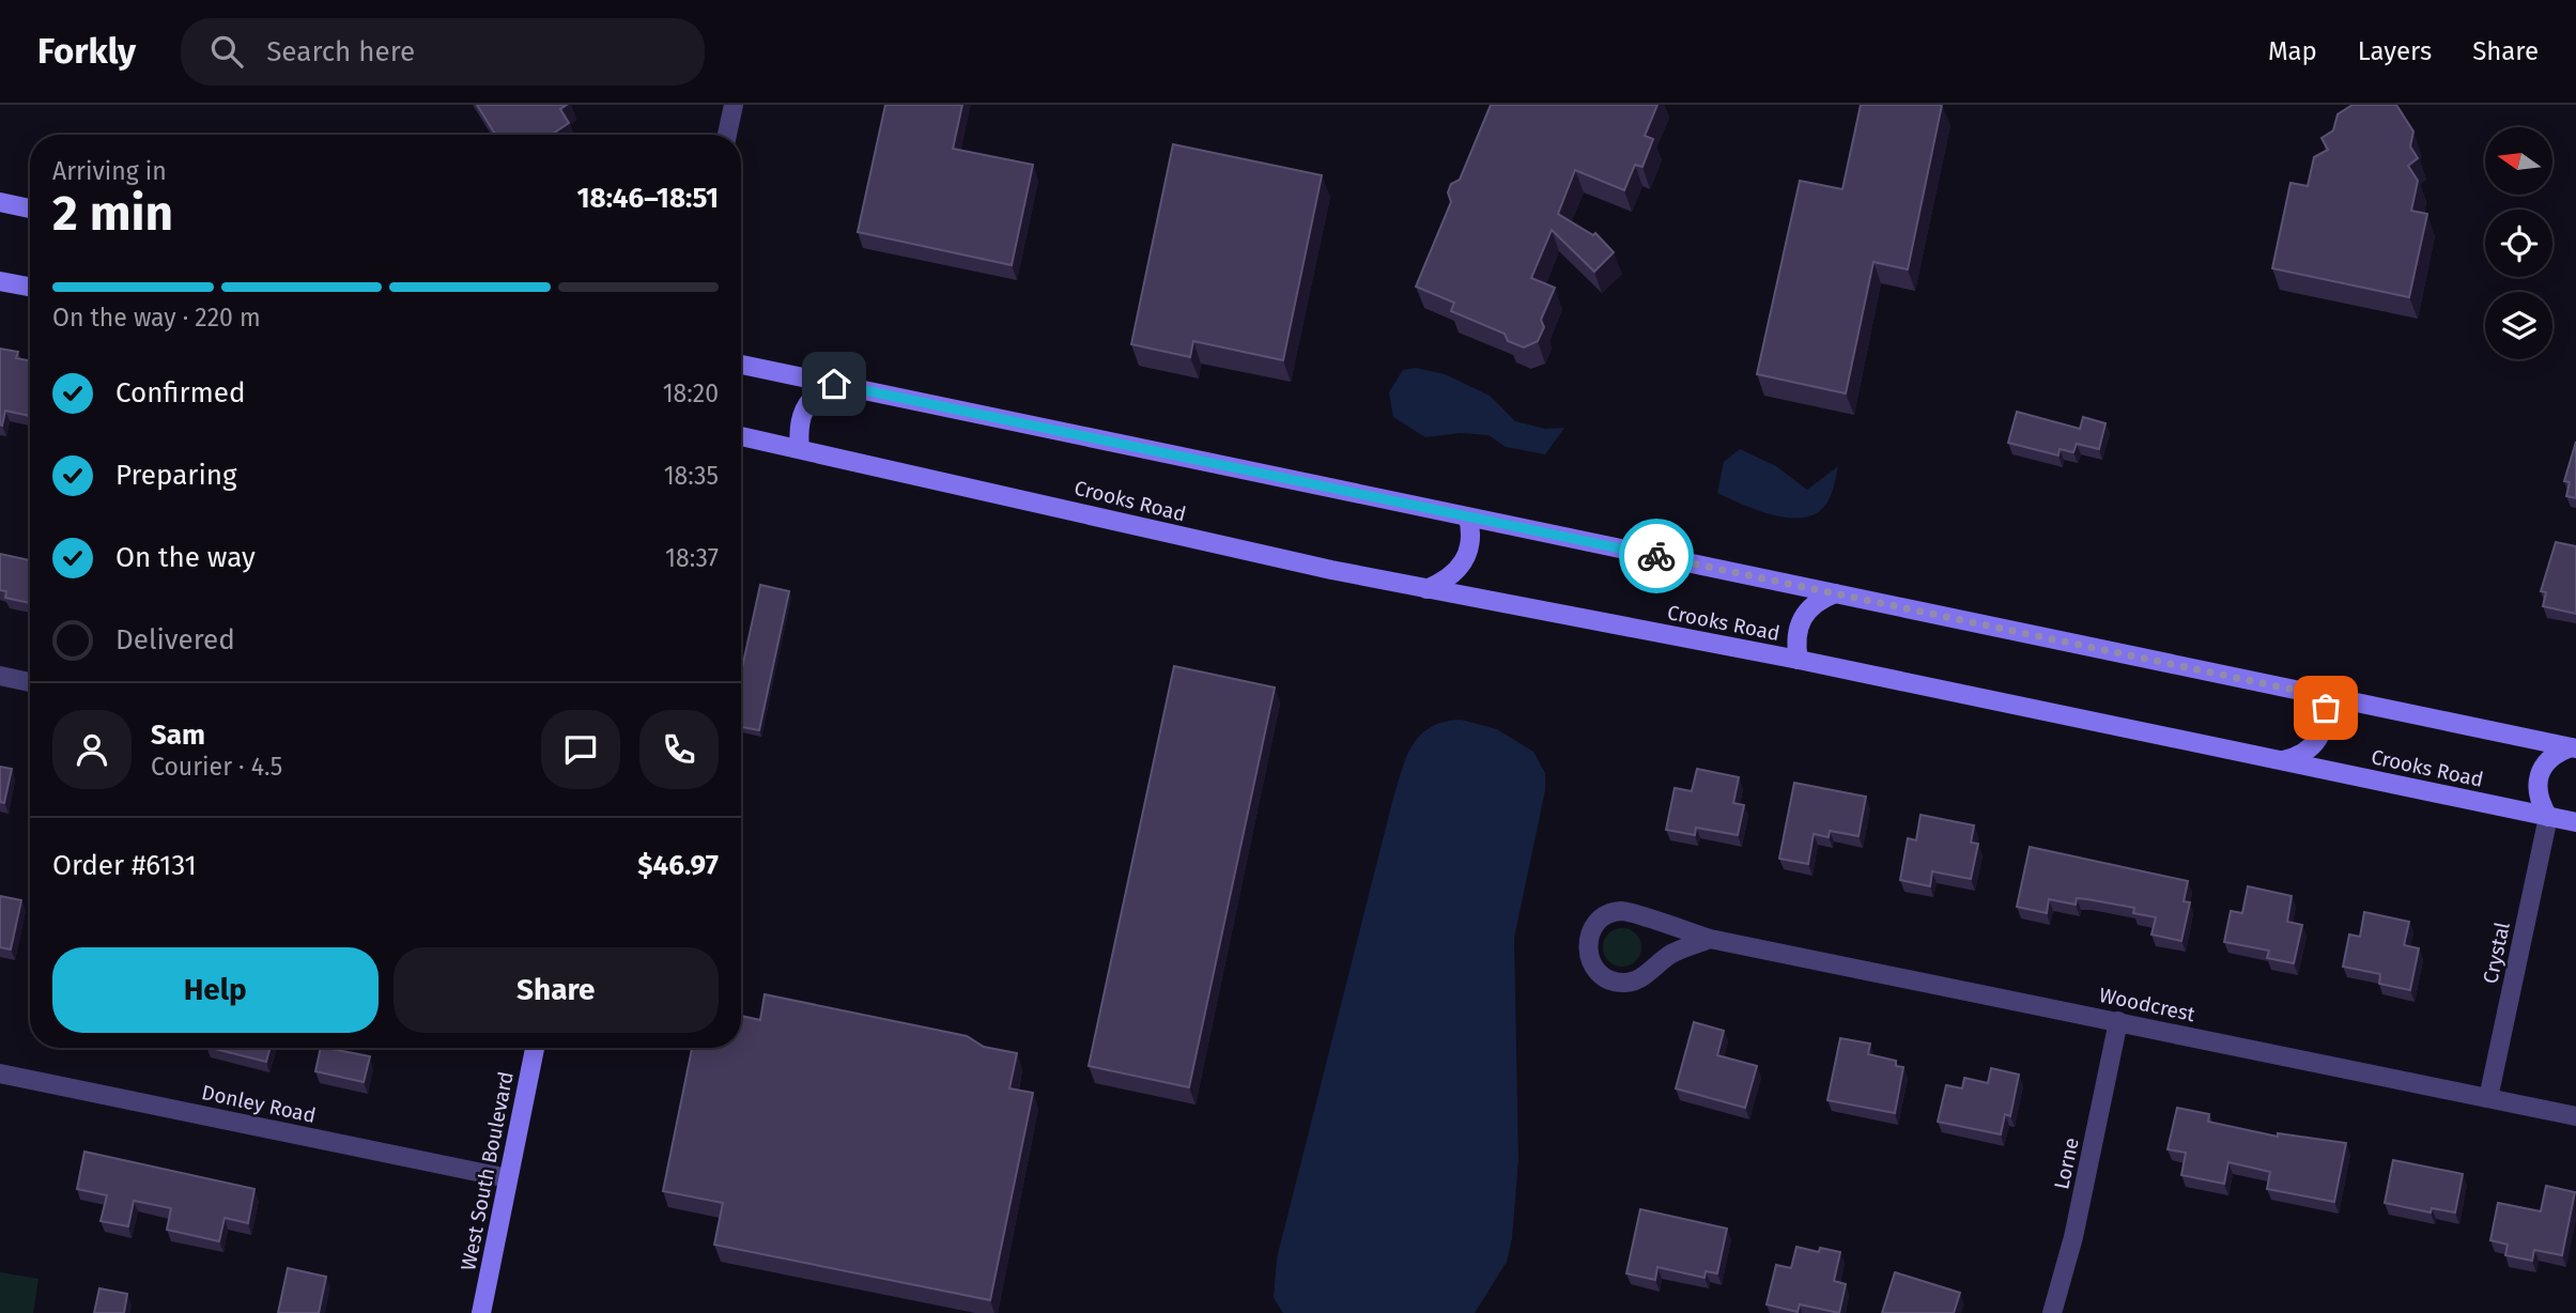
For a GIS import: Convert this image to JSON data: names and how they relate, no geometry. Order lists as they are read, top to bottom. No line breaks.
{"streets":{"main road":["Crooks Road","West South Boulevard"],"street":["Crystal","Woodcrest","Donley Road","Lorne"]},"crossings":[["Crooks Road","Crystal"],["Crystal","Woodcrest"],["Woodcrest","Lorne"],["Donley Road","West South Boulevard"]],"north":"left","page":{"header":"Forkly","search":"Search here","nav":["Map","Layers","Share"],"heading":["2 min","Arriving in","18:46–18:51"],"panel":["Sam","Courier · 4.5","Order #6131","$46.97"],"bar":"On the way · 220 m","list":[["Confirmed","18:20"],["Preparing","18:35"],["On the way","18:37"],"Delivered"],"buttons":["Help","Share"]}}
